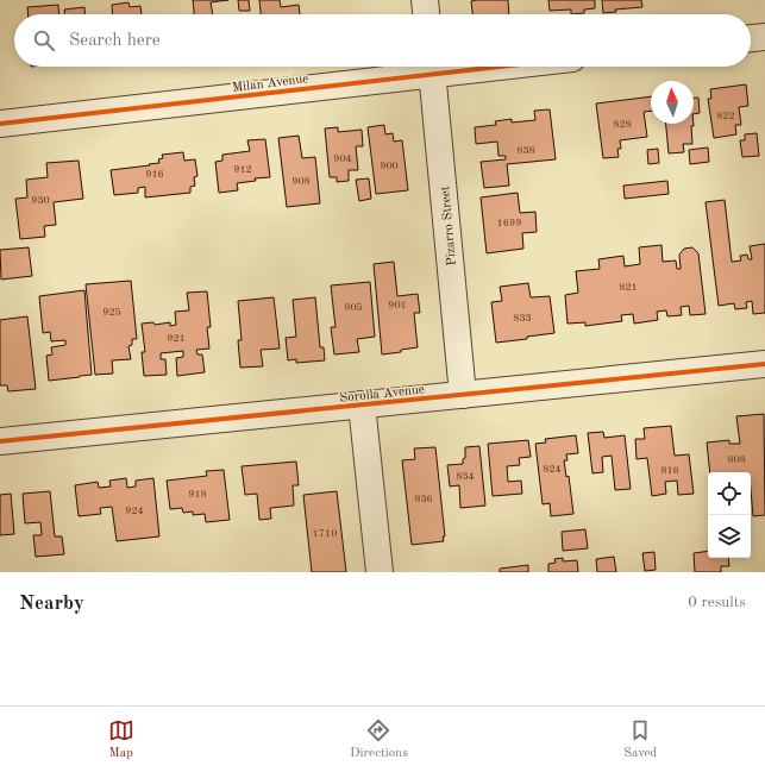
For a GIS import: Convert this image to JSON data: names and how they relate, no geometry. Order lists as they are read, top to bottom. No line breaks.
{"streets":{"street":["Milan Avenue","Pizarro Street","Sorolla Avenue"]},"crossings":[["Milan Avenue","Pizarro Street"],["Pizarro Street","Sorolla Avenue"]],"house_numbers":["822","828","838","904","900","912","916","908","930","1699","821","901","905","925","833","921","808","824","816","834","918","836","924","1710"],"north":"top","page":{"search":"Search here","heading":["Nearby","0 results"],"nav":["Map","Directions","Saved"]}}
